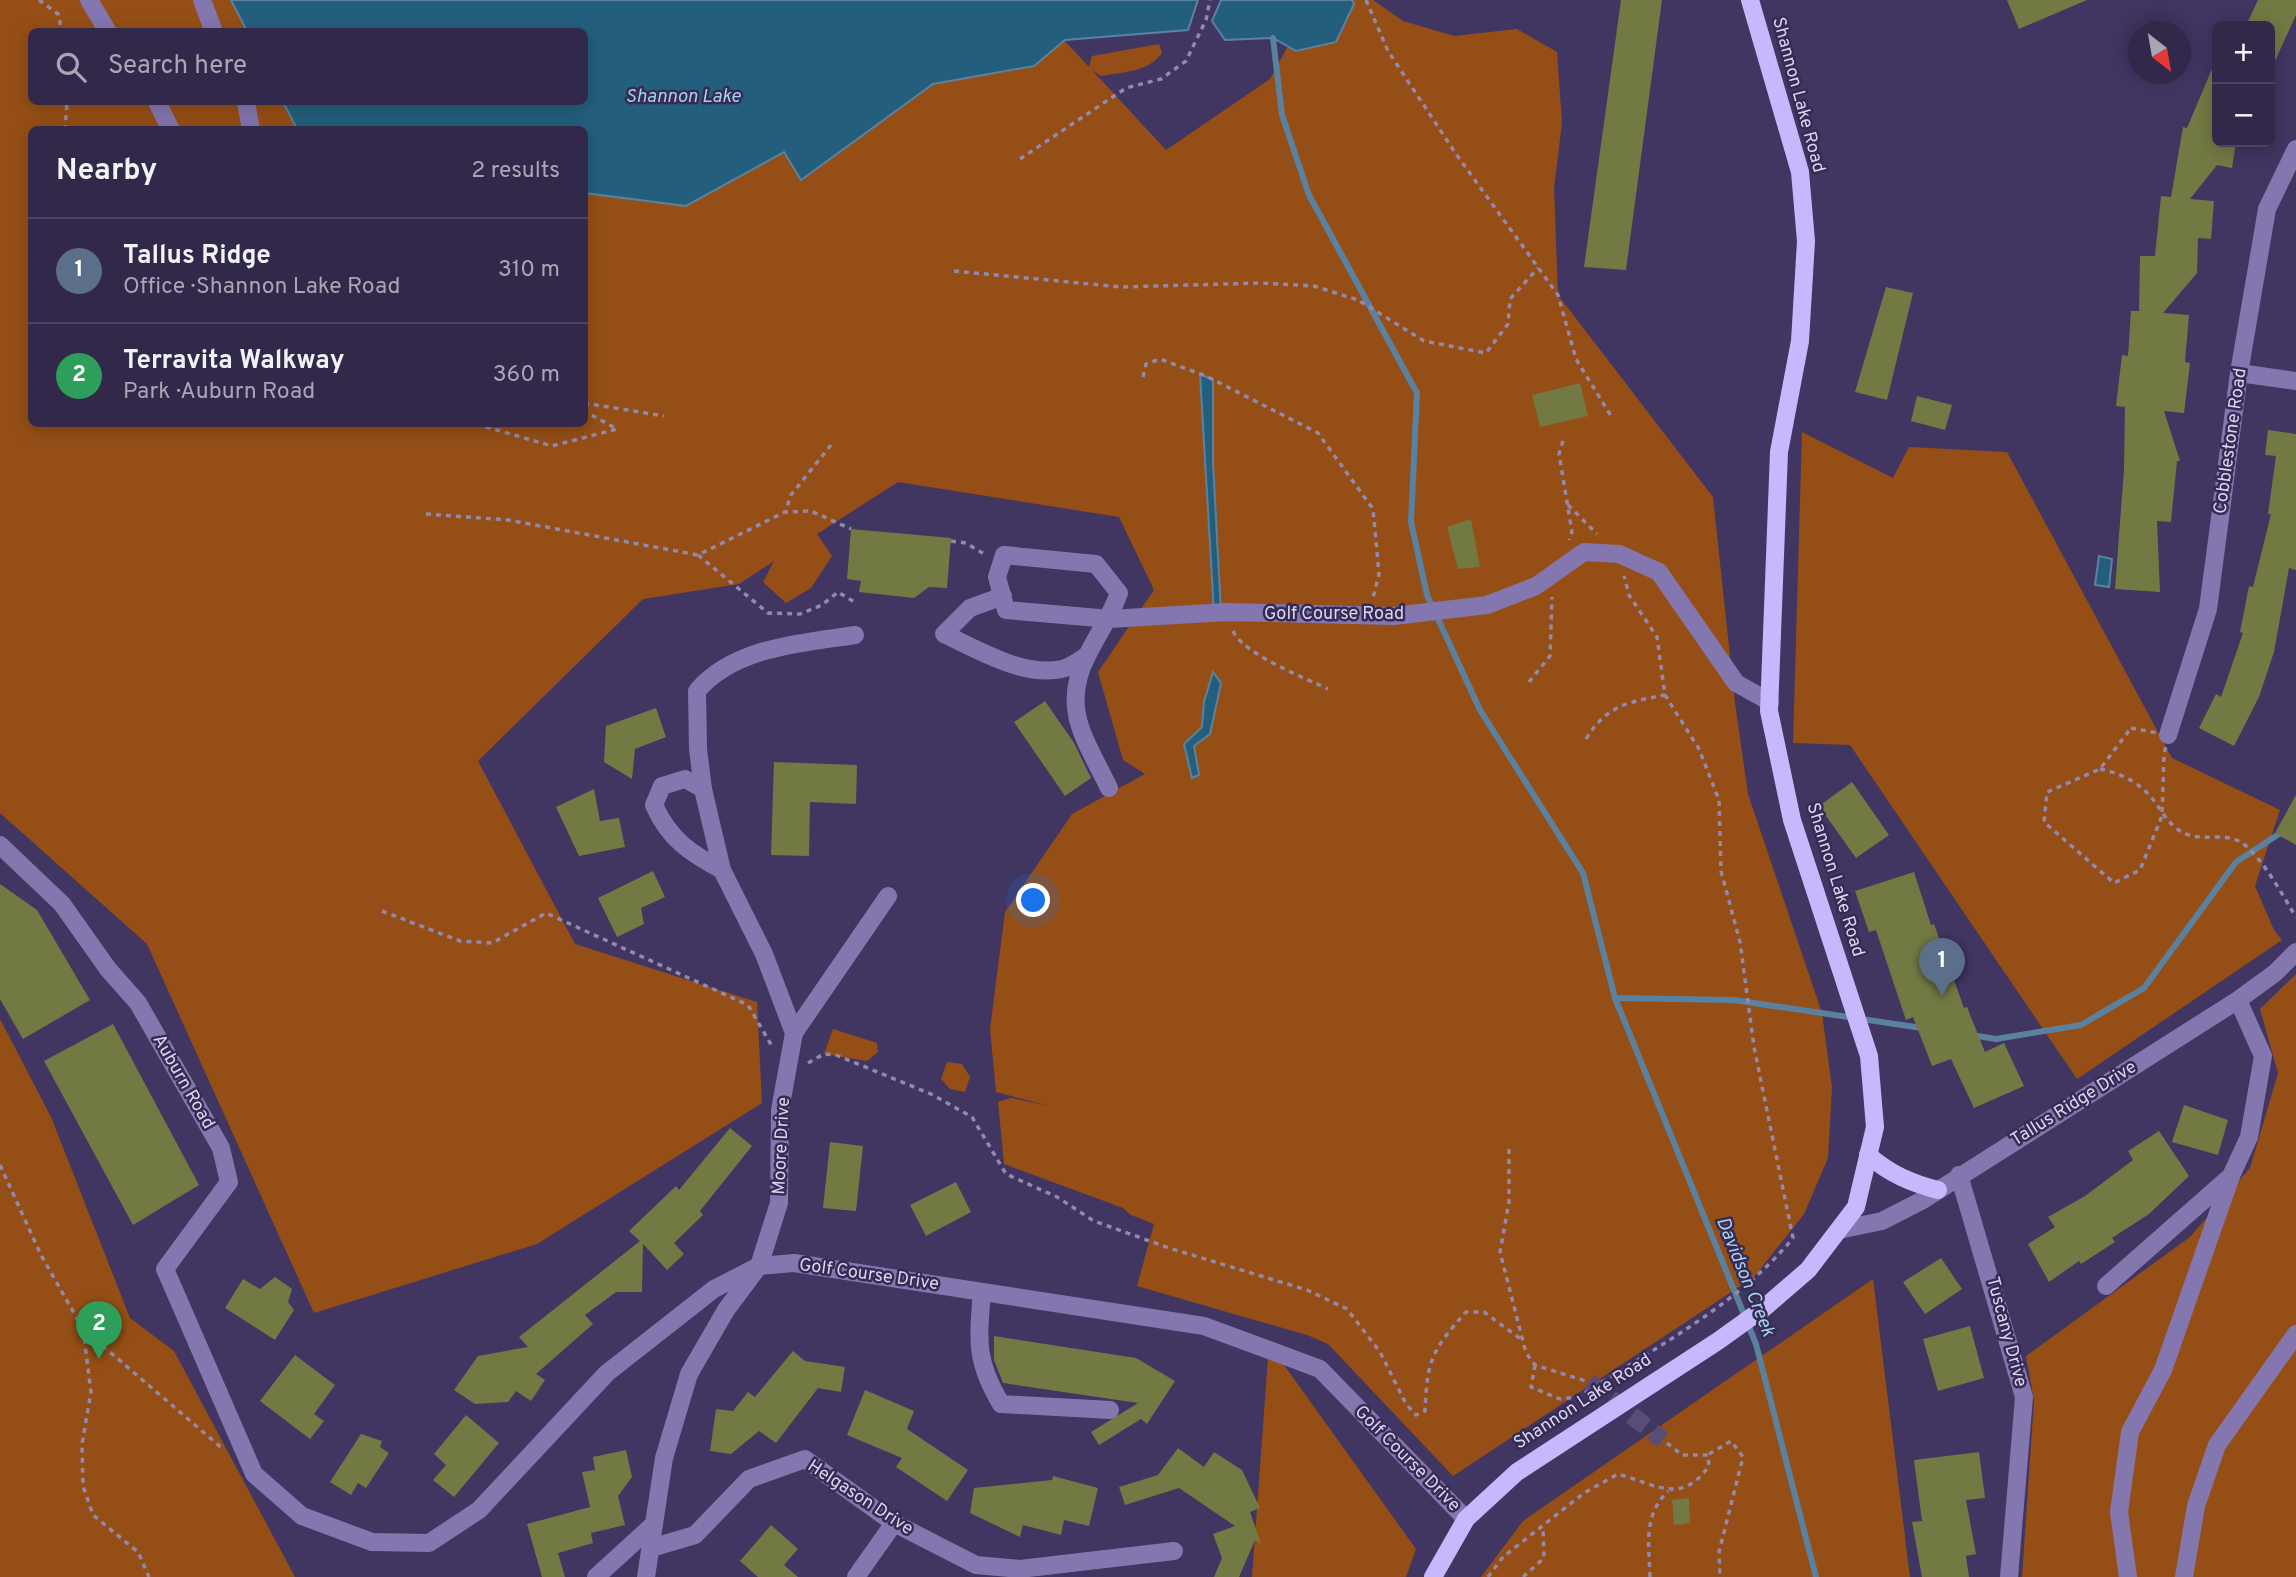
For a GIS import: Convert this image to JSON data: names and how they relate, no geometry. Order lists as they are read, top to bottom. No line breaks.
{"streets":{"main road":["Shannon Lake Road"],"street":["Cobblestone Road","Golf Course Road","Auburn Road","Tallus Ridge Drive","Moore Drive","Golf Course Drive","Tuscany Drive","Helgason Drive"]},"crossings":[["Shannon Lake Road","Golf Course Road"],["Shannon Lake Road","Tallus Ridge Drive"],["Shannon Lake Road","Golf Course Drive"],["Auburn Road","Golf Course Drive"],["Tallus Ridge Drive","Tuscany Drive"],["Moore Drive","Golf Course Drive"],["Moore Drive","Helgason Drive"]],"water":["Shannon Lake","Davidson Creek"],"north":"bottom right","page":{"map_buttons":["+","−"],"search":"Search here","heading":["Nearby","2 results"],"list":[{"mark":"1","name":"Tallus Ridge","note":"Office · Shannon Lake Road","value":"310 m"},{"mark":"2","name":"Terravita Walkway","note":"Park · Auburn Road","value":"360 m"}],"pins":["1","2"]}}
